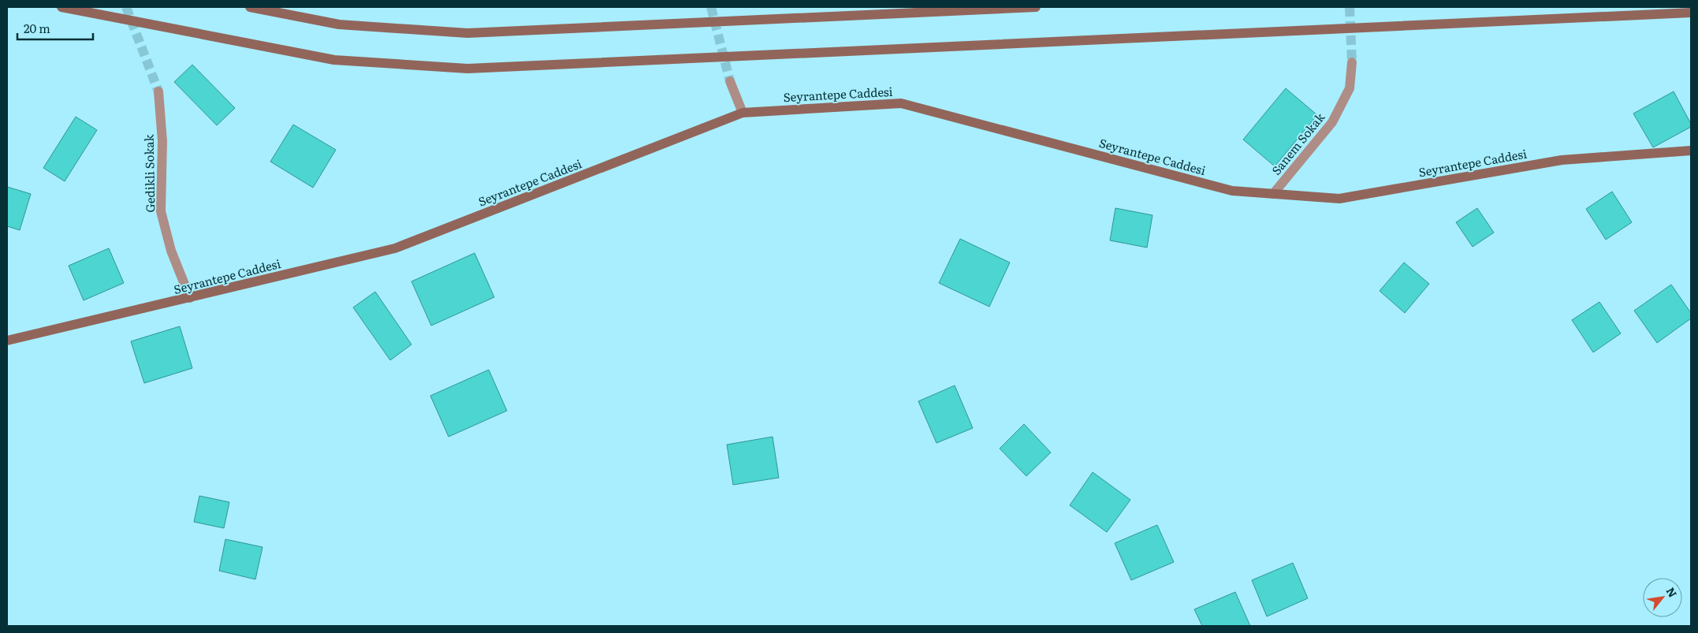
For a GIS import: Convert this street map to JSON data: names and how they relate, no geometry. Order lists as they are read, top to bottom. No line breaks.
{"streets":{"main road":["Seyrantepe Caddesi"],"street":["Sanem Sokak","Gedikli Sokak"]},"crossings":[["Seyrantepe Caddesi","Sanem Sokak"],["Seyrantepe Caddesi","Gedikli Sokak"]],"scale_bar":"20 m","north":"top right"}
